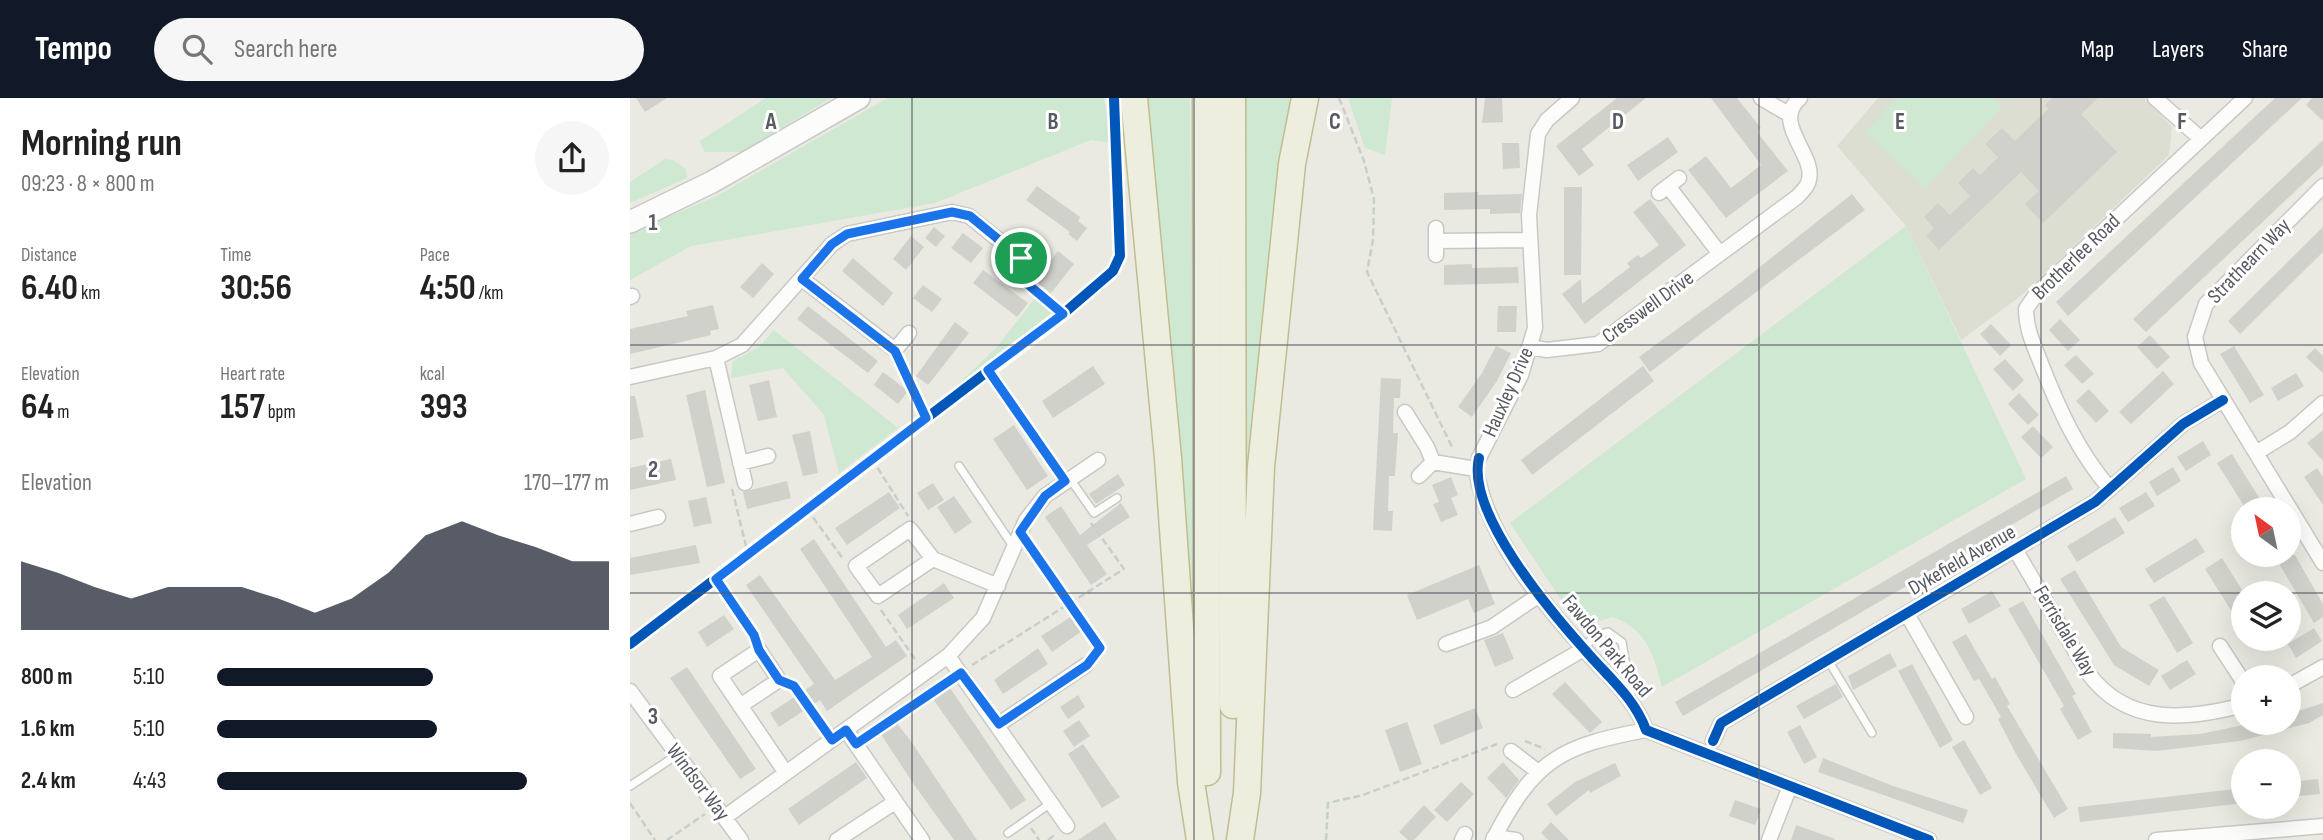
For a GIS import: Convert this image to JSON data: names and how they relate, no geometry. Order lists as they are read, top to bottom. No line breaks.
{"streets":{"street":["Brotherlee Road","Strathearn Way","Cresswell Drive","Hauxley Drive","Dykefield Avenue","Ferrisdale Way","Fawdon Park Road","Windsor Way"]},"crossings":[["Brotherlee Road","Dykefield Avenue"],["Strathearn Way","Dykefield Avenue"],["Cresswell Drive","Hauxley Drive"],["Hauxley Drive","Fawdon Park Road"],["Dykefield Avenue","Ferrisdale Way"]],"north":"top left","page":{"header":"Tempo","search":"Search here","nav":["Map","Layers","Share"],"heading":["Morning run","09:23 · 8 × 800 m"],"stats":[["Distance","6.40 km"],["Time","30:56"],["Pace","4:50 /km"],["Elevation","64 m"],["Heart rate","157 bpm"],["kcal","393"]],"chart":["Elevation","170–177 m"],"map_buttons":["+","−"],"list":[{"name":"800 m","note":"5:10"},{"name":"1.6 km","note":"5:10"},{"name":"2.4 km","note":"4:43"}]},"grid":{"columns":["A","B","C","D","E","F"],"rows":["1","2","3"]}}
